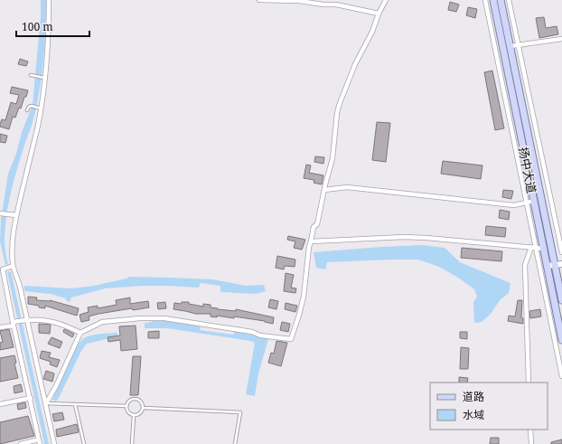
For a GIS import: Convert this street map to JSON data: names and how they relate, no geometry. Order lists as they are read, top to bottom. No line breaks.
{"streets":{"main road":["扬中大道"]},"legend":["道路","水域"],"scale_bar":"100 m"}
